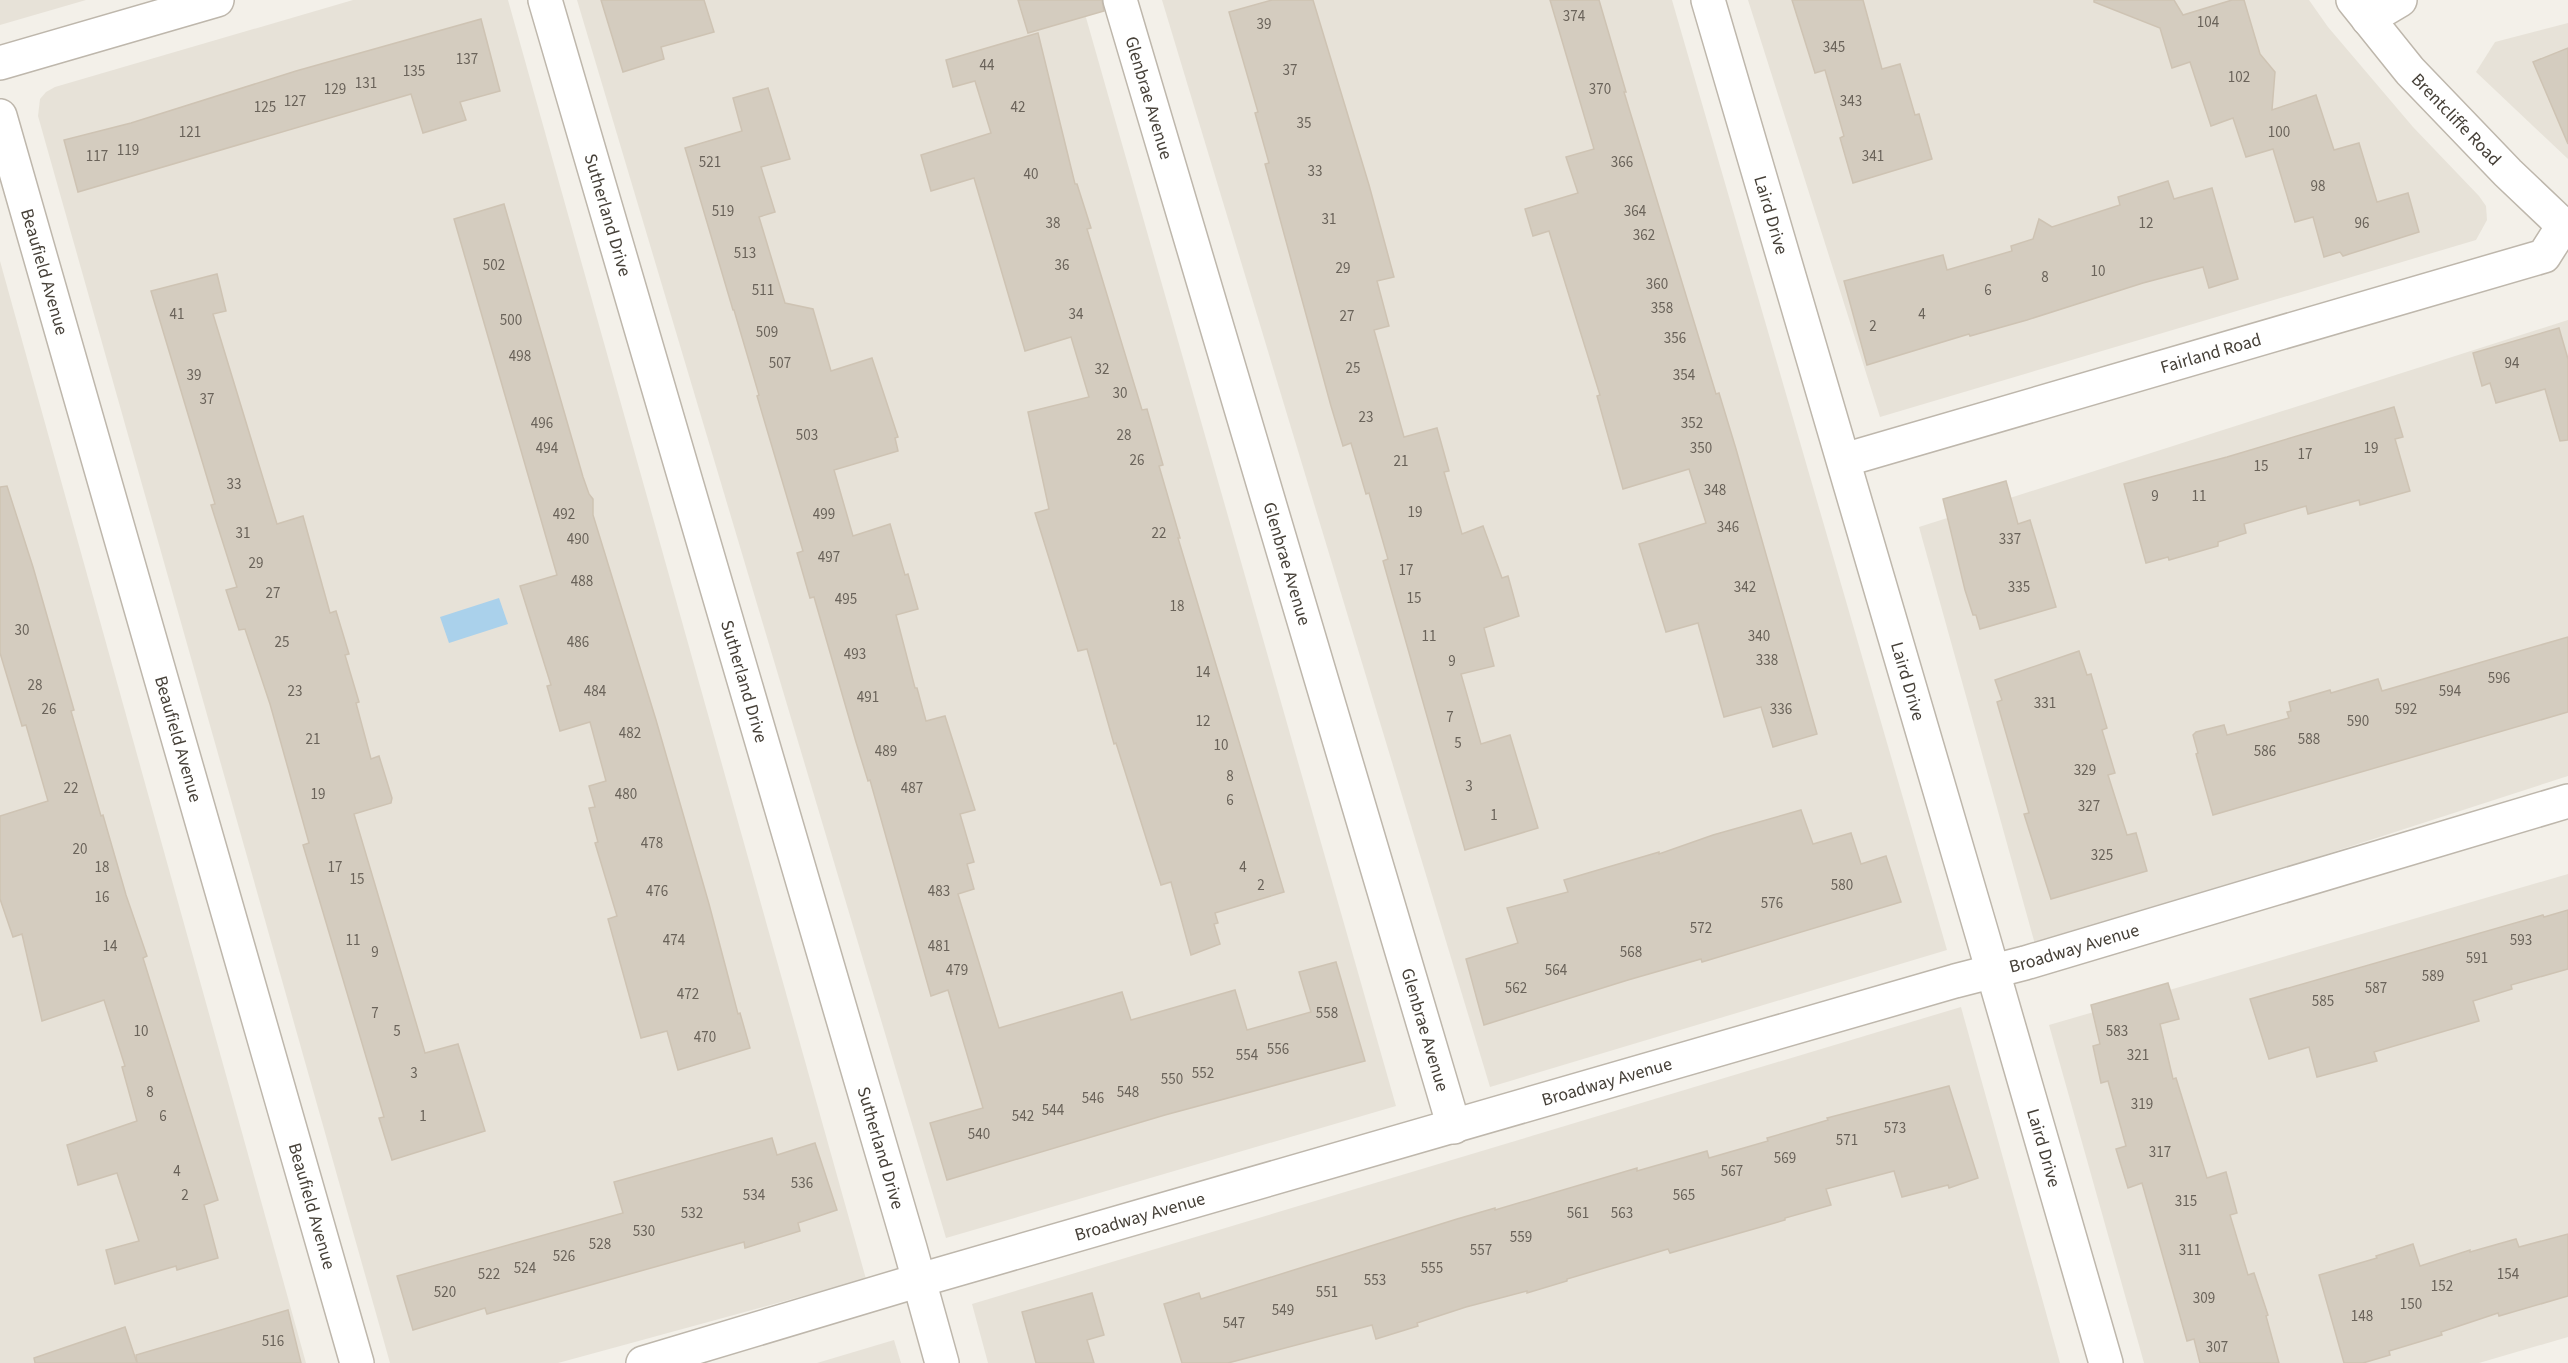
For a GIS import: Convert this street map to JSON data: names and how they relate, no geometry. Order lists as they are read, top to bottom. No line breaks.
{"streets":{"street":["Glenbrae Avenue","Brentcliffe Road","Sutherland Drive","Laird Drive","Beaufield Avenue","Fairland Road","Broadway Avenue"]},"crossings":[["Glenbrae Avenue","Broadway Avenue"],["Brentcliffe Road","Fairland Road"],["Sutherland Drive","Broadway Avenue"],["Laird Drive","Fairland Road"],["Laird Drive","Broadway Avenue"]],"house_numbers":["374","104","39","345","137","44","37","135","102","131","129","370","127","343","125","42","35","121","100","119","117","341","521","366","33","40","98","519","364","31","38","12","96","362","513","502","36","29","10","8","360","511","6","358","41","34","4","27","500","2","509","356","498","507","94","25","32","39","354","30","37","23","496","352","503","28","494","350","19","17","26","21","15","33","348","9","11","19","492","499","346","31","22","490","337","497","29","17","488","342","335","27","15","495","18","30","11","340","25","486","493","338","9","14","596","28","23","484","594","491","331","26","336","592","7","12","590","482","21","588","5","10","489","586","329","8","3","22","487","19","480","6","327","1","478","20","325","18","17","4","15","2","580","476","483","16","576","572","11","474","593","14","481","9","568","591","479","564","589","562","587","472","585","7","558","10","5","583","470","556","554","321","3","552","550","8","548","546","319","544","6","1","542","573","540","571","317","569","4","567","536","2","534","565","315","532","561","563","530","559","528","557","311","526","524","555","522","154","553","152","520","551","309","150","549","148","547","516","307"]}
